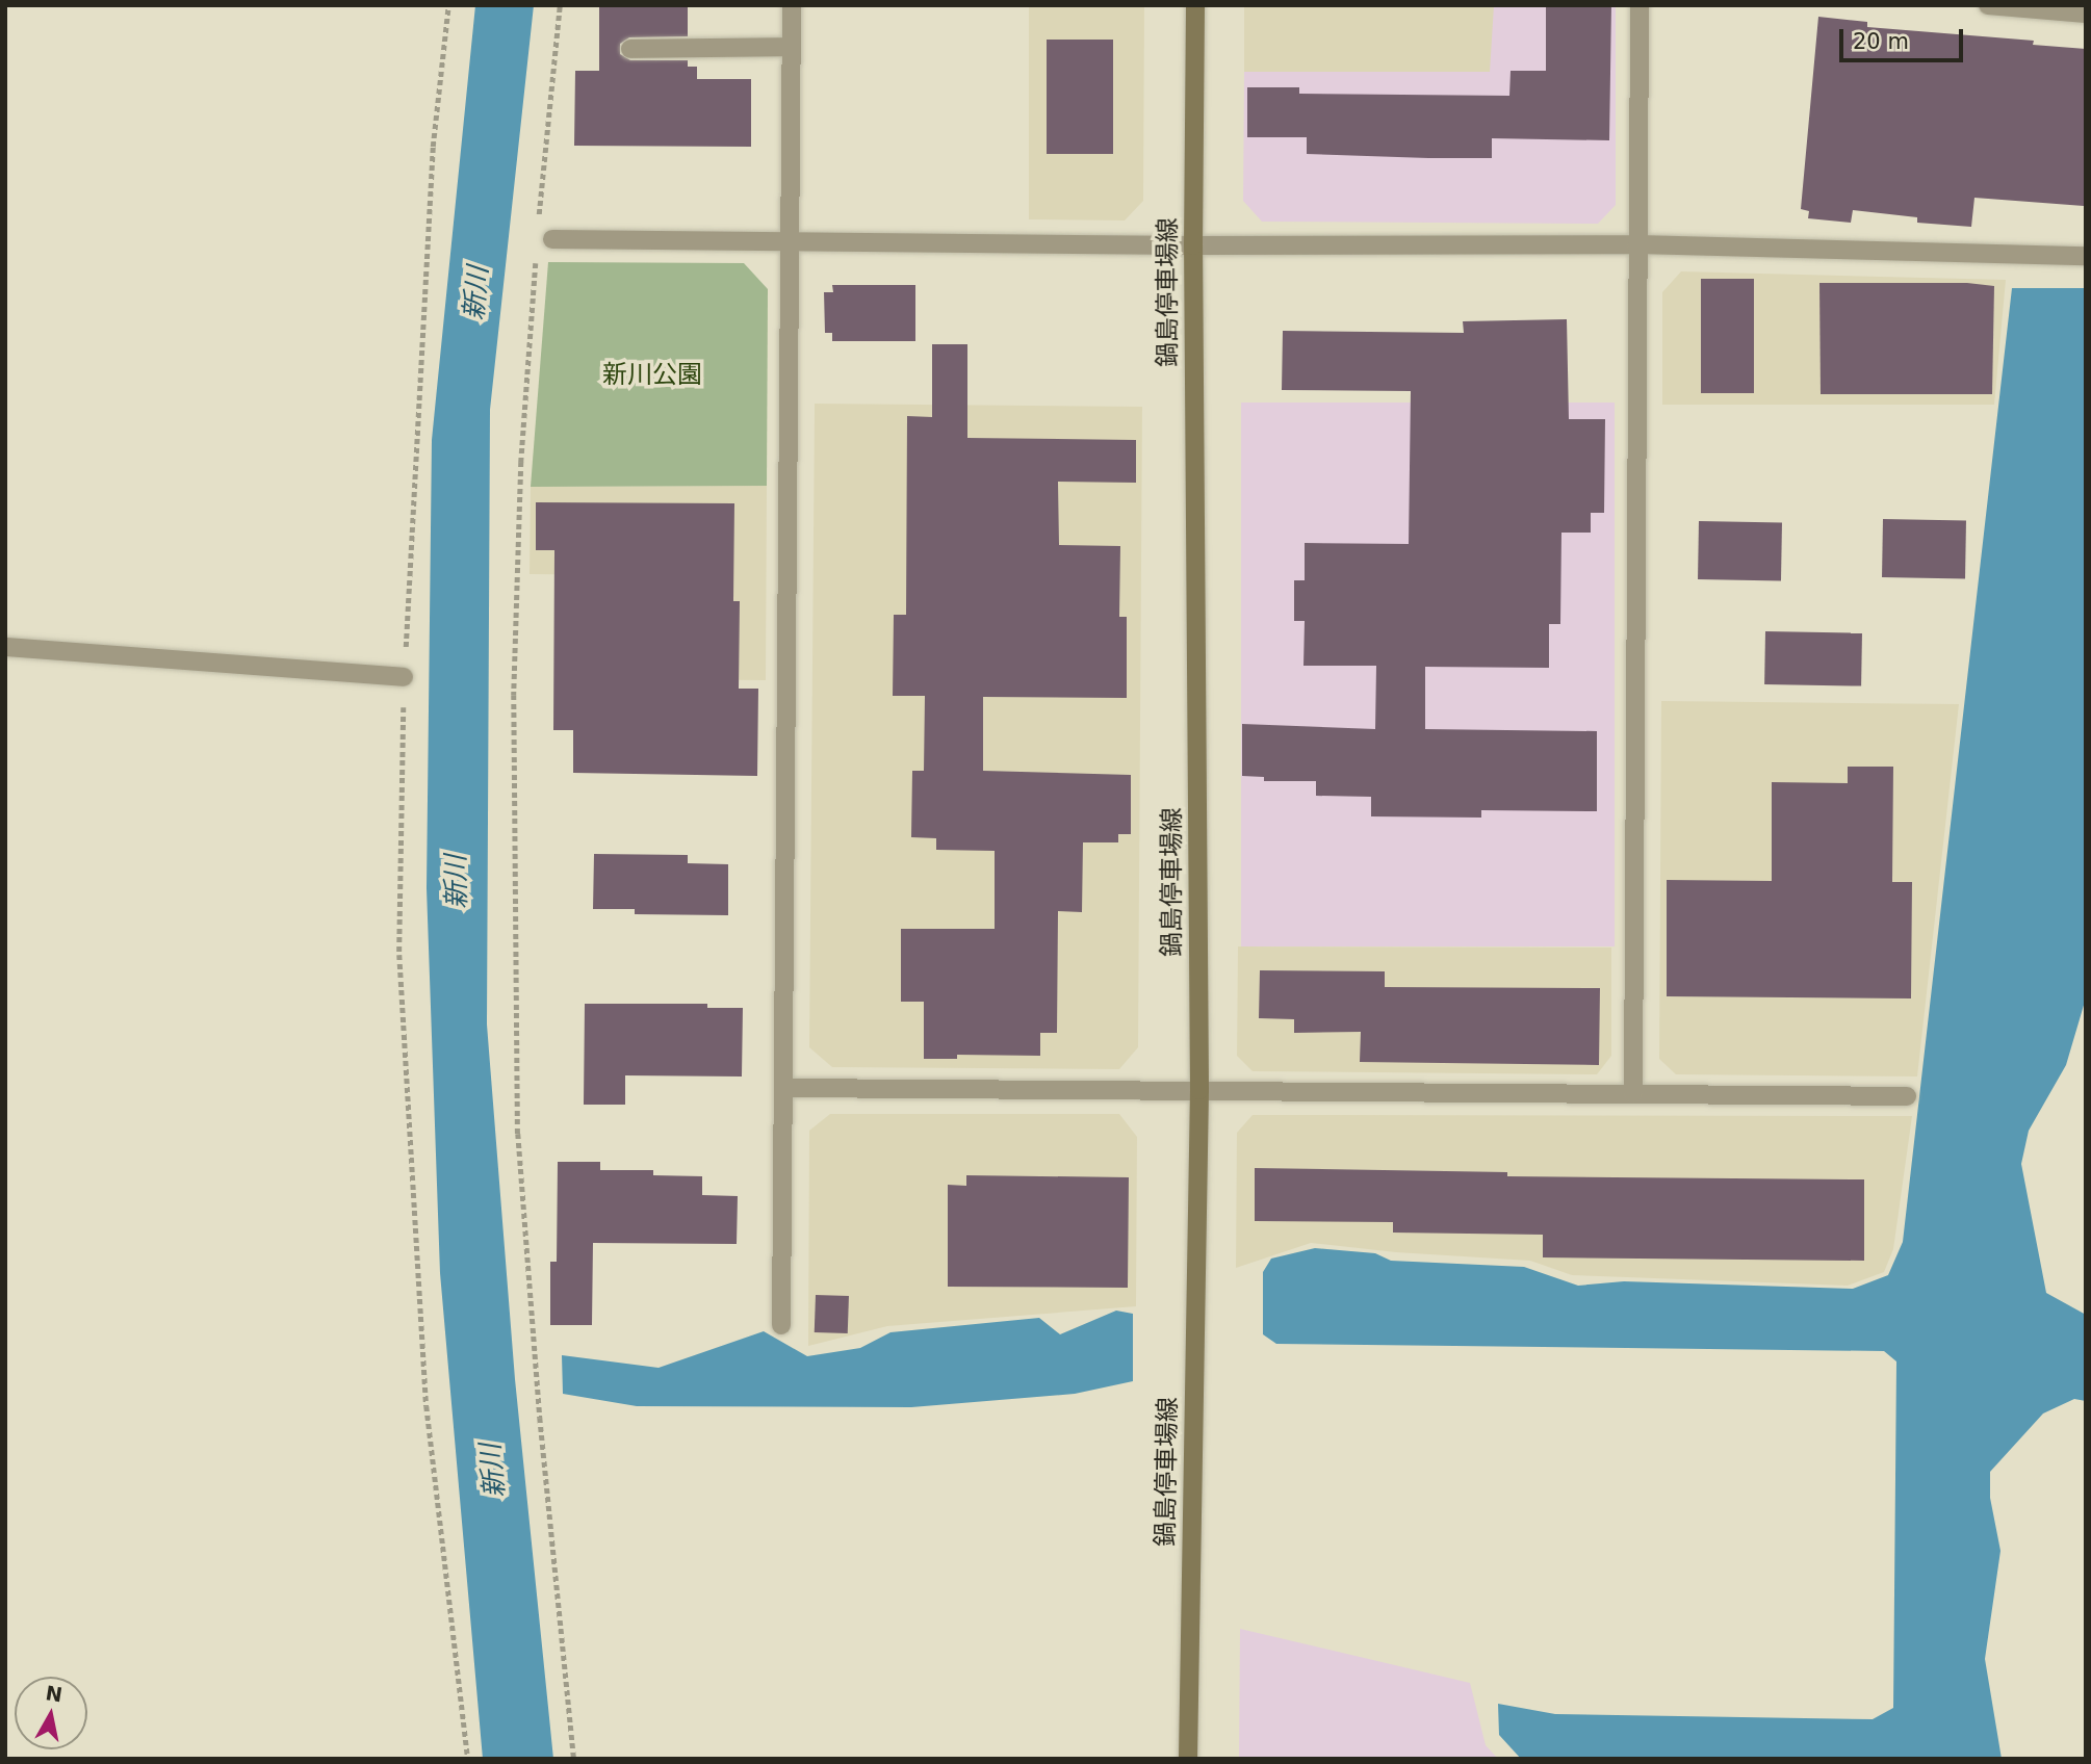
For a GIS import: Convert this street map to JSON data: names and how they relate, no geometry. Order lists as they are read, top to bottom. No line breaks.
{"streets":{"main road":["鍋島停車場線"]},"water":["新川"],"parks":["新川公園"],"scale_bar":"20 m","north":"top"}
